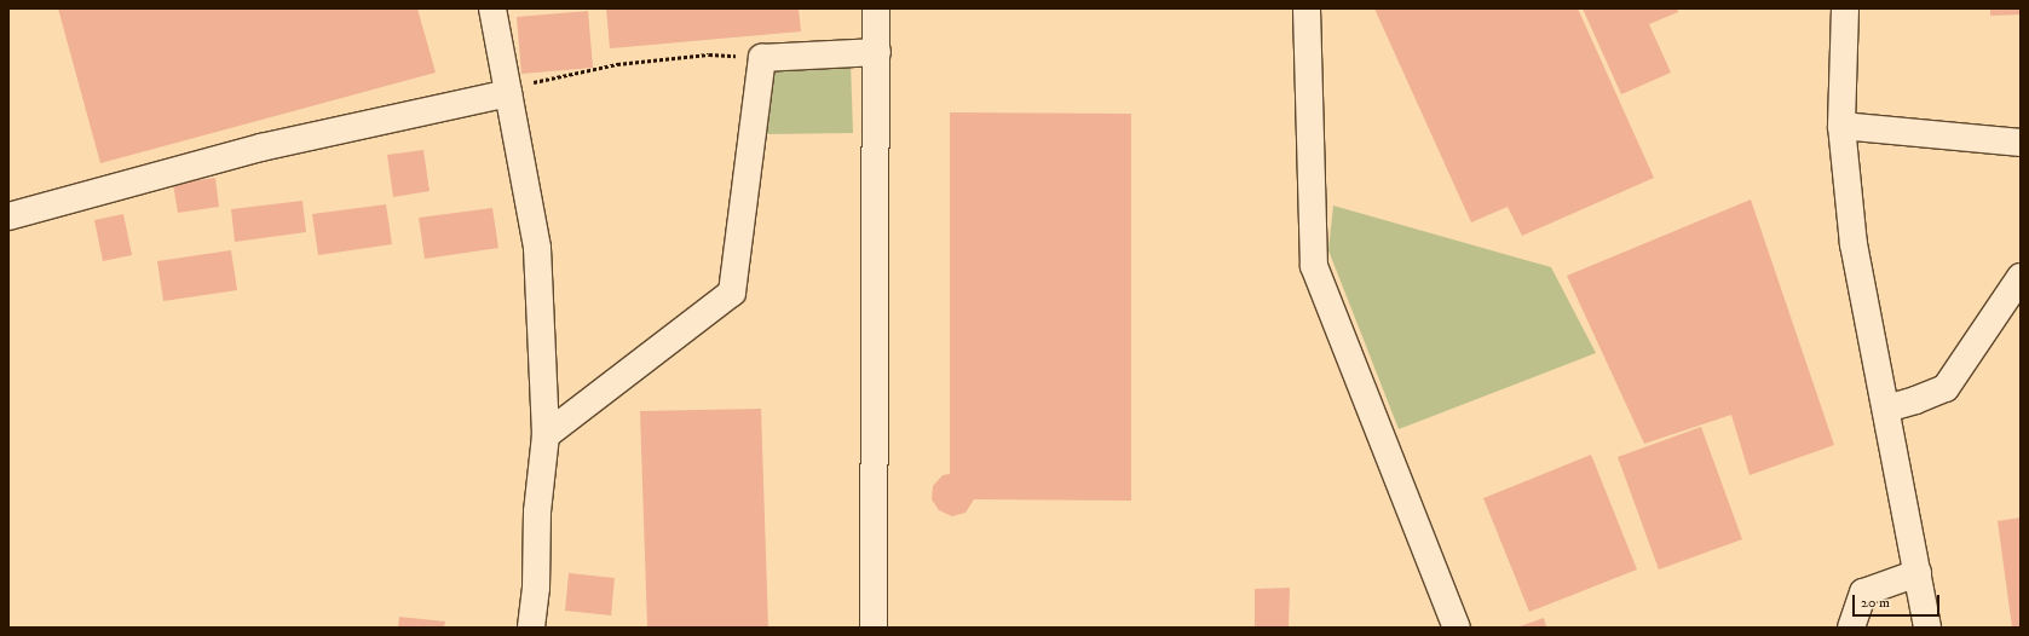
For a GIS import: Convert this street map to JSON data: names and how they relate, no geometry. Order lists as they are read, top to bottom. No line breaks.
{"scale_bar":"20 m"}
